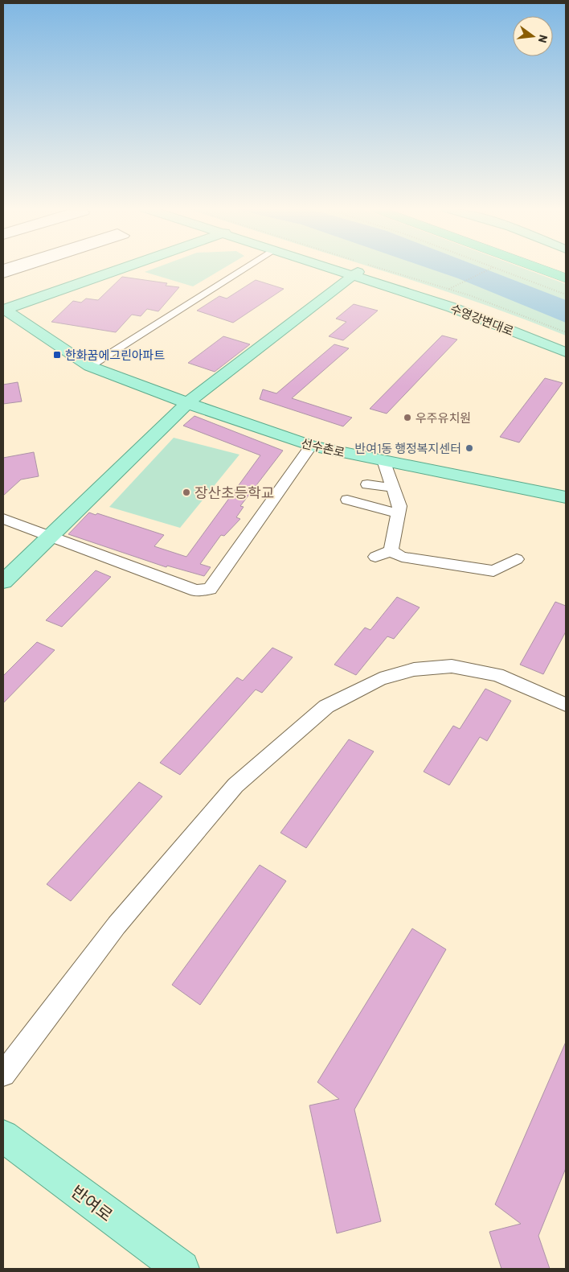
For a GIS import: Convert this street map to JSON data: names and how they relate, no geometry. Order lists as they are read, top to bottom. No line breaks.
{"streets":{"main road":["수영강변대로","선수촌로","반여로"]},"places":{"transit":["한화꿈에그린아파트"],"other":["우주유치원","반여1동 행정복지센터","장산초등학교"]},"north":"right"}
